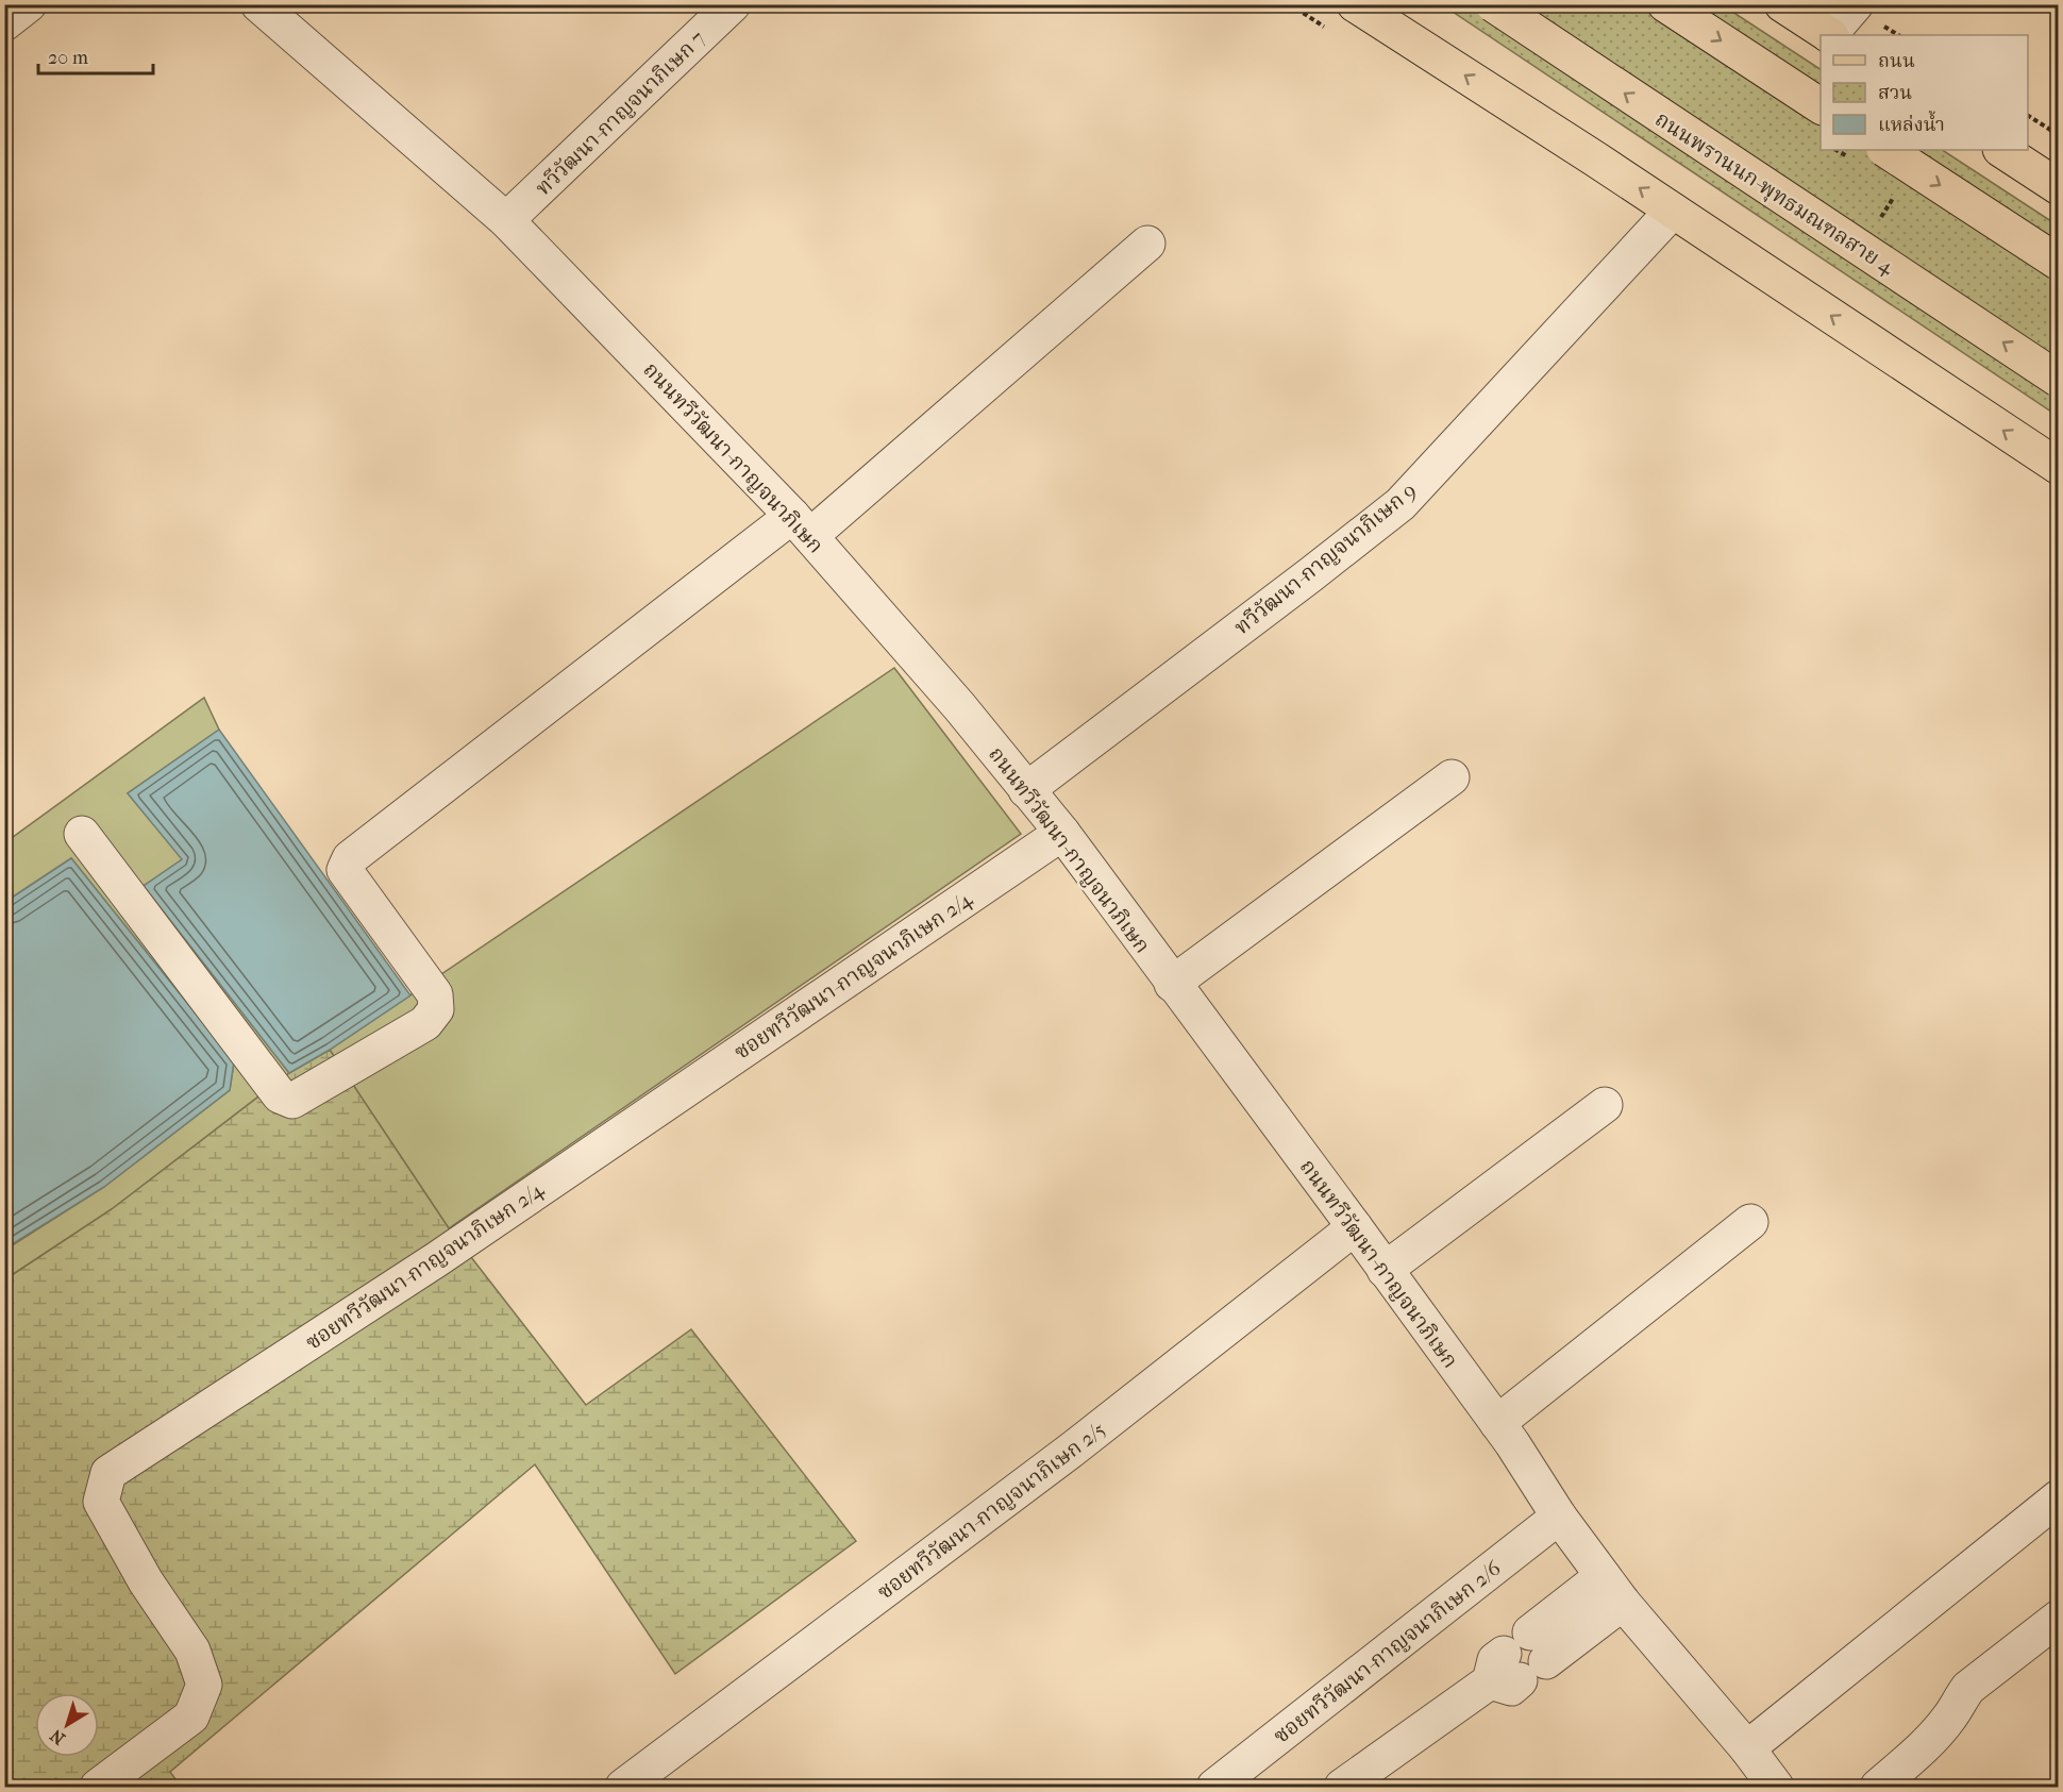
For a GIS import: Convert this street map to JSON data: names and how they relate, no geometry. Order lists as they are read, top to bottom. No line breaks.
{"streets":{"main road":["ถนนพรานนก-พุทธมณฑลสาย 4"],"street":["ทวีวัฒนา-กาญจนาภิเษก 7","ถนนทวีวัฒนา-กาญจนาภิเษก","ทวีวัฒนา-กาญจนาภิเษก 9","ซอยทวีวัฒนา-กาญจนาภิเษก 2/4","ซอยทวีวัฒนา-กาญจนาภิเษก 2/5","ซอยทวีวัฒนา-กาญจนาภิเษก 2/6"]},"crossings":[["ทวีวัฒนา-กาญจนาภิเษก 7","ถนนทวีวัฒนา-กาญจนาภิเษก"],["ถนนทวีวัฒนา-กาญจนาภิเษก","ทวีวัฒนา-กาญจนาภิเษก 9"],["ถนนทวีวัฒนา-กาญจนาภิเษก","ซอยทวีวัฒนา-กาญจนาภิเษก 2/4"],["ถนนทวีวัฒนา-กาญจนาภิเษก","ซอยทวีวัฒนา-กาญจนาภิเษก 2/5"],["ถนนทวีวัฒนา-กาญจนาภิเษก","ซอยทวีวัฒนา-กาญจนาภิเษก 2/6"]],"legend":["ถนน","สวน","แหล่งน้ำ"],"scale_bar":"20 m","north":"bottom left"}
